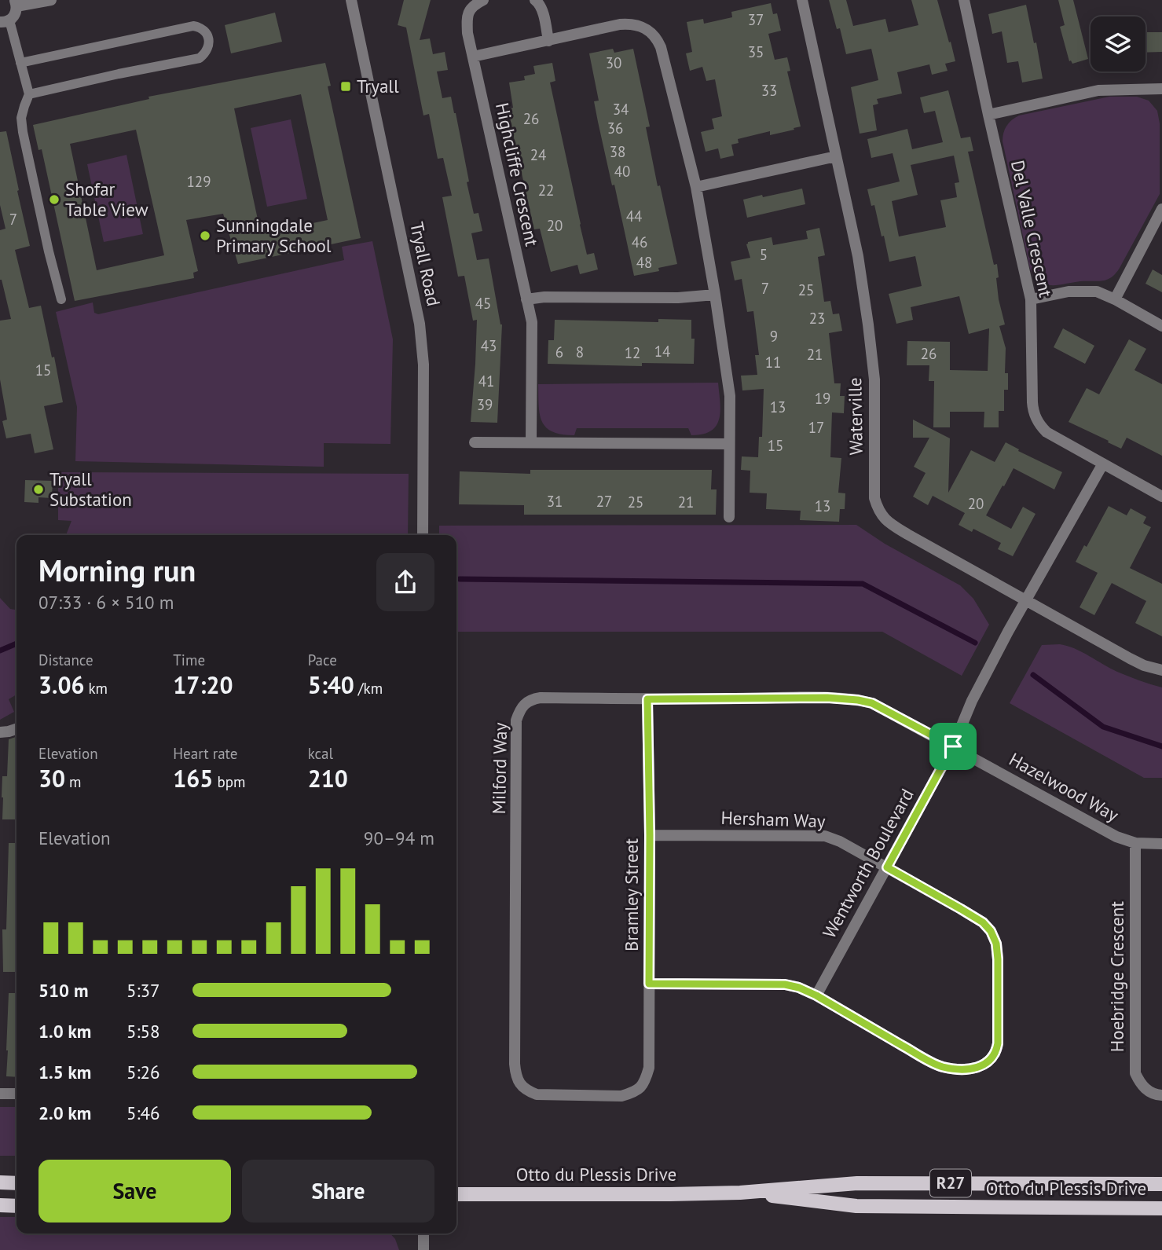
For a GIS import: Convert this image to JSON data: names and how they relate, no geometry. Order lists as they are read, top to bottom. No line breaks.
{"streets":{"main road":["Otto du Plessis Drive","R27"],"street":["Highcliffe Crescent","Del Valle Crescent","Tryall Road","Waterville","Milford Way","Hazelwood Way","Hersham Way","Wentworth Boulevard","Bramley Street","Hoebridge Crescent"]},"crossings":[["Waterville","Wentworth Boulevard"],["Milford Way","Hazelwood Way"],["Milford Way","Wentworth Boulevard"],["Milford Way","Bramley Street"],["Hazelwood Way","Wentworth Boulevard"],["Hazelwood Way","Hoebridge Crescent"],["Hersham Way","Wentworth Boulevard"],["Hersham Way","Bramley Street"]],"places":{"transit":["Tryall"],"other":["Shofar Table View","Sunningdale Primary School","Tryall Substation"]},"house_numbers":["37","35","30","33","34","26","36","38","24","40","129","22","44","7","20","46","5","48","7","25","45","23","9","43","14","6","8","12","26","21","11","15","41","19","39","13","17","15","31","27","25","21","20","13"],"page":{"heading":["Morning run","07:33 · 6 × 510 m"],"stats":[["Distance","3.06 km"],["Time","17:20"],["Pace","5:40 /km"],["Elevation","30 m"],["Heart rate","165 bpm"],["kcal","210"]],"chart":["Elevation","90–94 m"],"list":[{"name":"510 m","note":"5:37"},{"name":"1.0 km","note":"5:58"},{"name":"1.5 km","note":"5:26"},{"name":"2.0 km","note":"5:46"}],"buttons":["Save","Share"]}}
